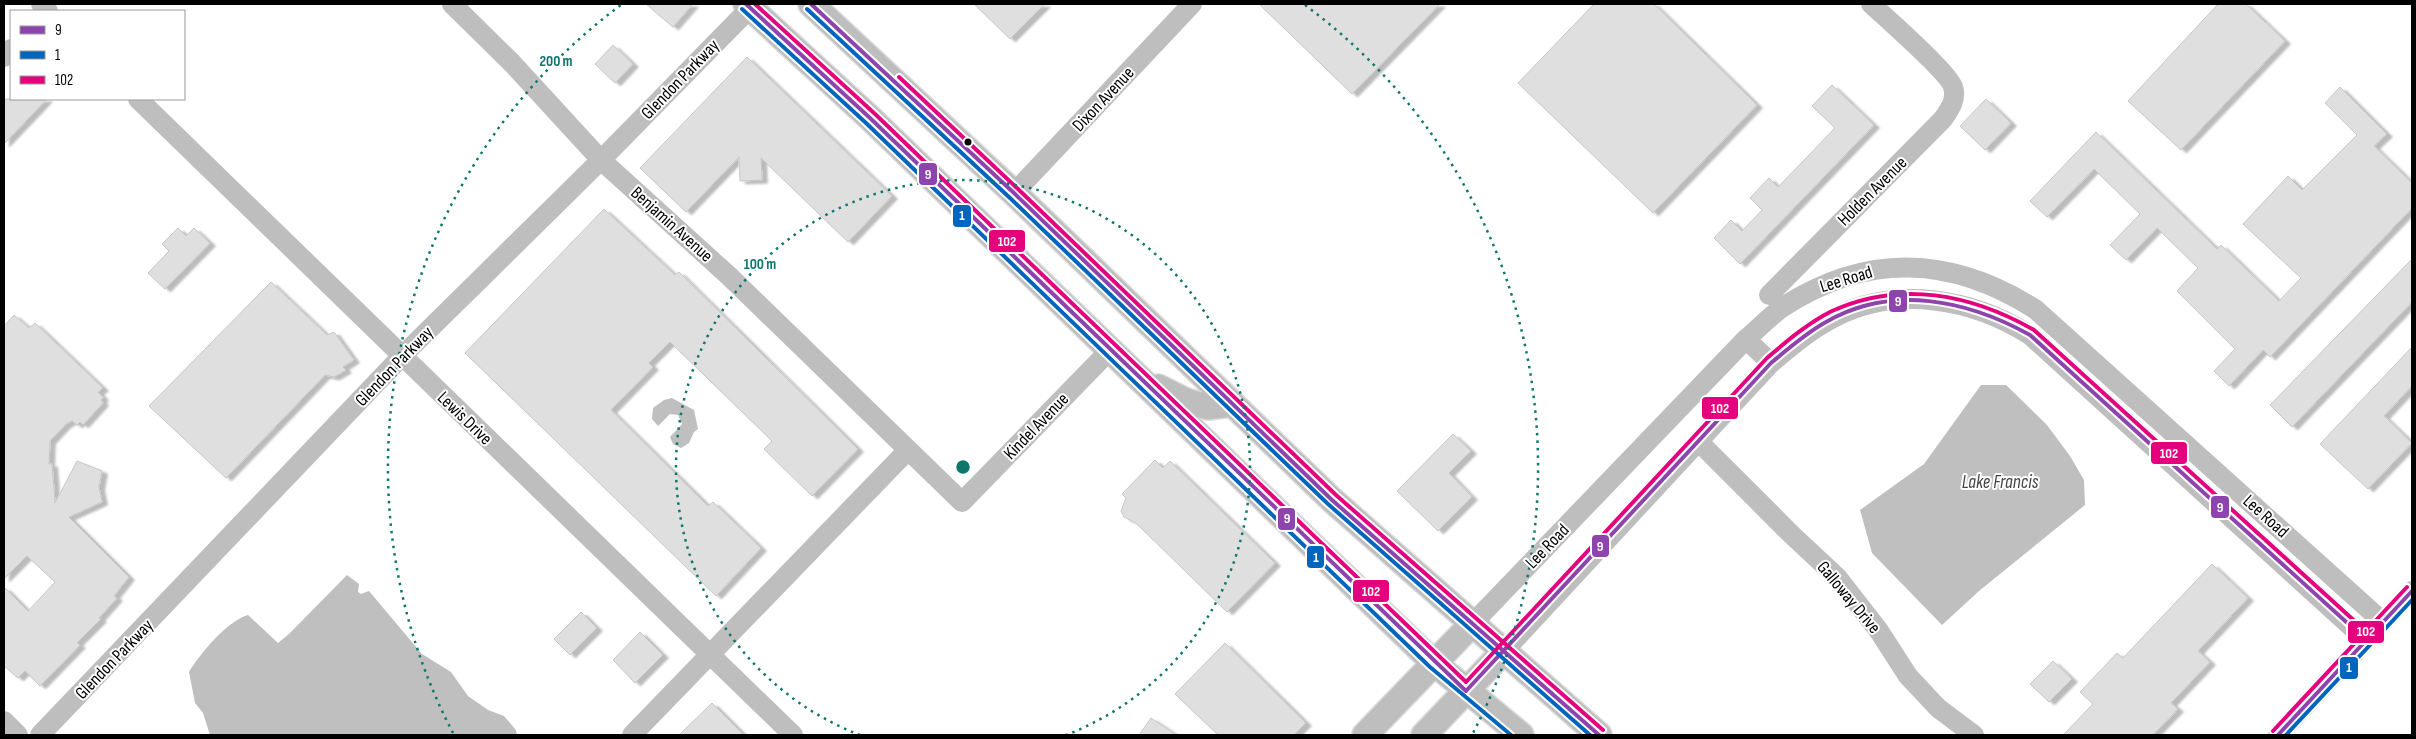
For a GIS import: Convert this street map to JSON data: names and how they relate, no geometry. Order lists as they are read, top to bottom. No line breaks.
{"streets":{"main road":["Lee Road"],"street":["Glendon Parkway","Dixon Avenue","Holden Avenue","Benjamin Avenue","Lewis Drive","Kindel Avenue","Galloway Drive"]},"crossings":[["Glendon Parkway","Benjamin Avenue"],["Glendon Parkway","Lewis Drive"],["Benjamin Avenue","Kindel Avenue"],["Lee Road","Galloway Drive"]],"water":["Lake Francis"],"lines":["transit line 9","transit line 102","transit line 1"],"legend":["9","1","102"],"rings":["200 m","100 m"]}
